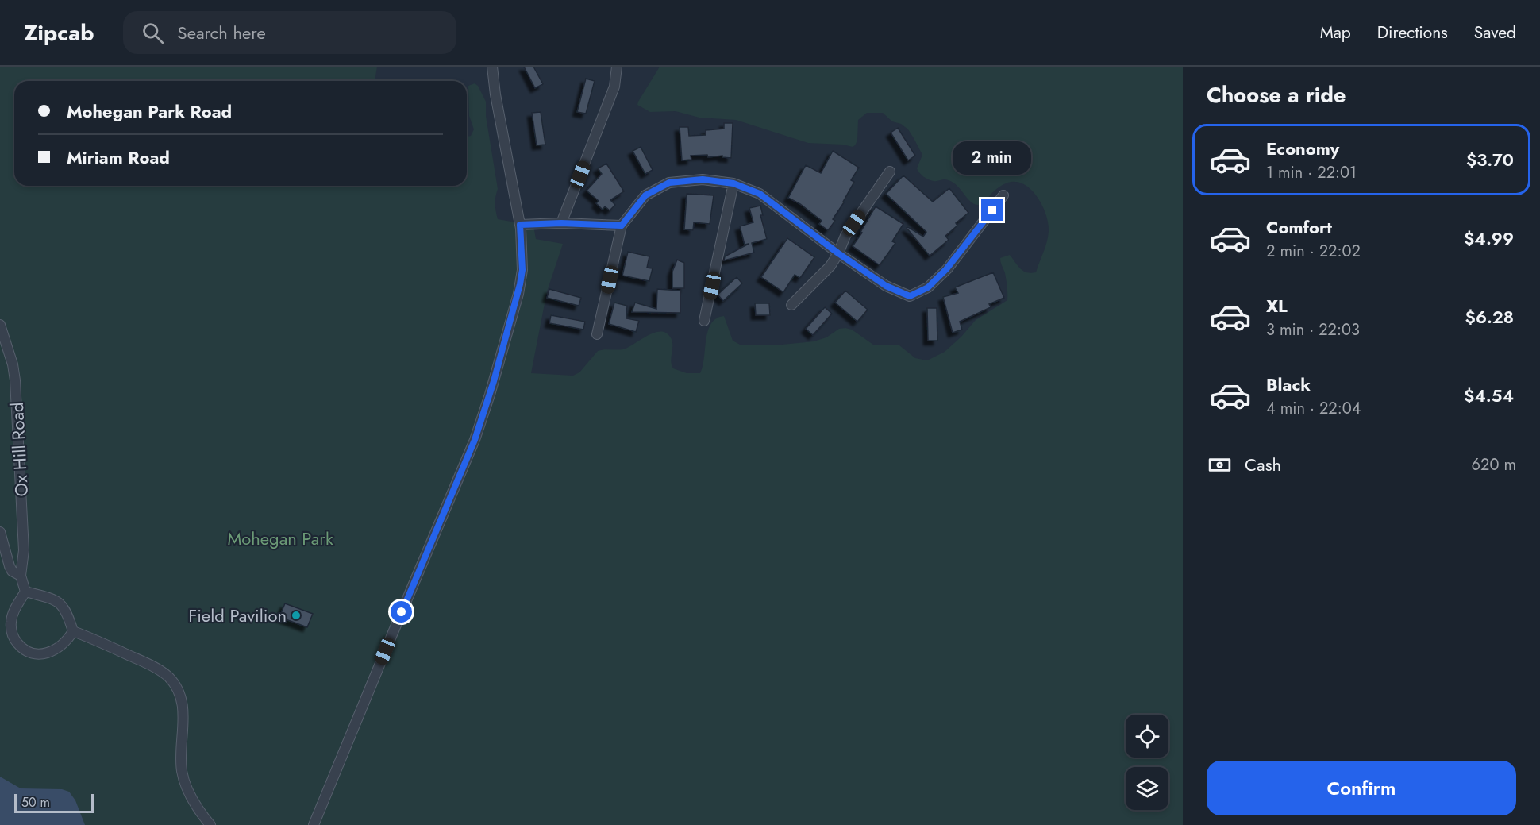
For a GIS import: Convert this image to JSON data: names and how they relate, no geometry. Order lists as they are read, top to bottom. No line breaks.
{"streets":{"street":["Ox Hill Road"]},"parks":["Mohegan Park"],"places":["Field Pavilion"],"scale_bar":"50 m","page":{"header":"Zipcab","search":"Search here","nav":["Map","Directions","Saved"],"heading":"Choose a ride","banner":["Mohegan Park Road","Miriam Road"],"list":[{"name":"Economy","note":"1 min · 22:01","value":"$3.70"},{"name":"Comfort","note":"2 min · 22:02","value":"$4.99"},{"name":"XL","note":"3 min · 22:03","value":"$6.28"},{"name":"Black","note":"4 min · 22:04","value":"$4.54"}],"bubble":"2 min","pay":["Cash","620 m"],"buttons":"Confirm","scale":"50 m"}}
